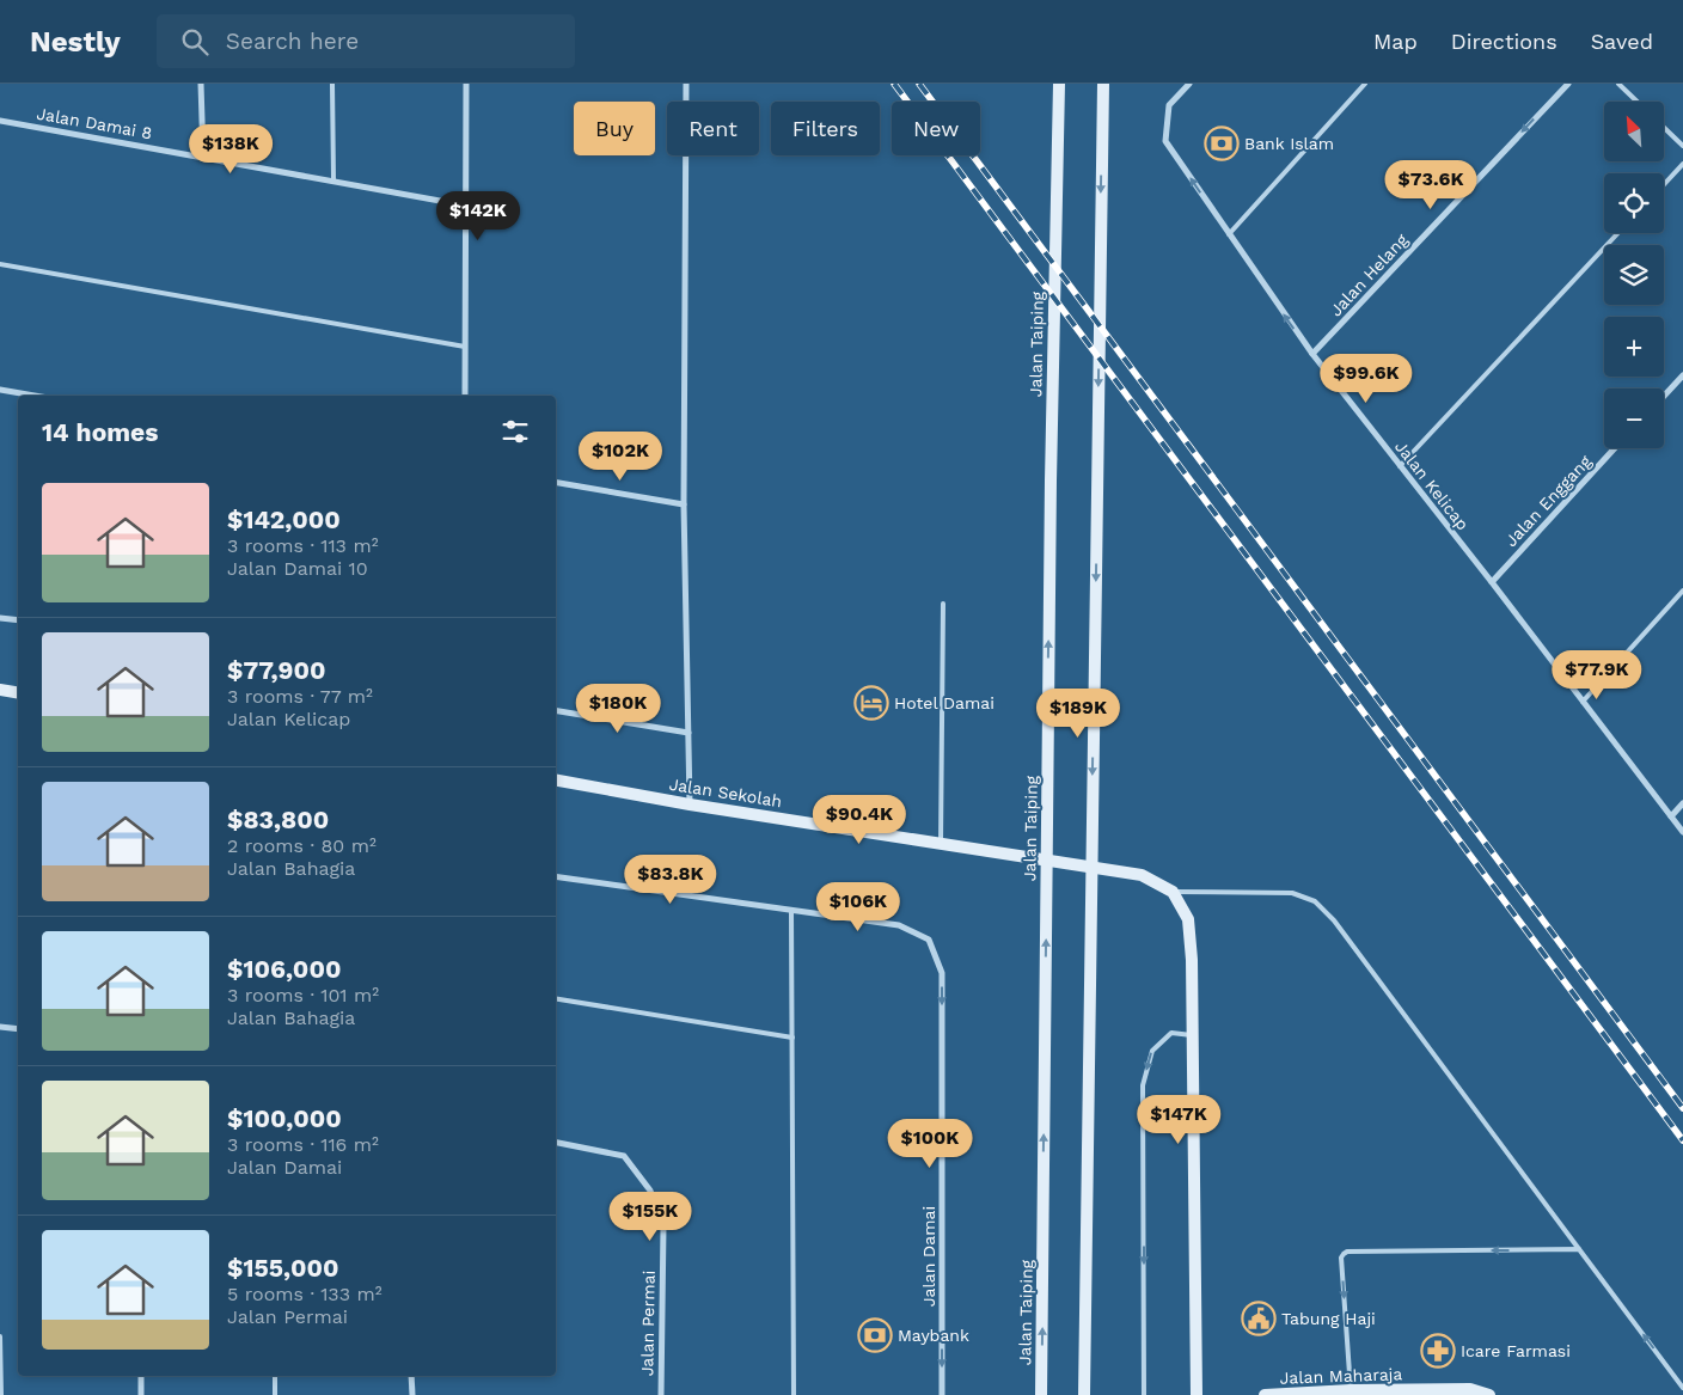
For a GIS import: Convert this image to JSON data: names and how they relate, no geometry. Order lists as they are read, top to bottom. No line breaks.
{"streets":{"main road":["Jalan Taiping","Jalan Sekolah","Jalan Maharaja"],"street":["Jalan Damai 8","Jalan Helang","Jalan Kelicap","Jalan Enggang","Jalan Damai","Jalan Permai"]},"crossings":[["Jalan Helang","Jalan Kelicap"],["Jalan Kelicap","Jalan Enggang"]],"one_way":["Jalan Helang","Jalan Damai"],"places":{"bank":["Bank Islam","Maybank"],"hotel":["Hotel Damai"],"public building":["Tabung Haji"],"pharmacy":["Icare Farmasi"]},"north":"top left","page":{"header":"Nestly","search":"Search here","nav":["Map","Directions","Saved"],"map_buttons":["+","−"],"chip":["Buy","Rent","Filters","New"],"price":["$138K","$73.6K","$142K","$99.6K","$102K","$77.9K","$180K","$189K","$90.4K","$83.8K","$106K","$147K","$100K","$155K"],"heading":"14 homes","list":[{"name":"$142,000","note":"3 rooms · 113 m² · Jalan Damai 10"},{"name":"$77,900","note":"3 rooms · 77 m² · Jalan Kelicap"},{"name":"$83,800","note":"2 rooms · 80 m² · Jalan Bahagia"},{"name":"$106,000","note":"3 rooms · 101 m² · Jalan Bahagia"},{"name":"$100,000","note":"3 rooms · 116 m² · Jalan Damai"},{"name":"$155,000","note":"5 rooms · 133 m² · Jalan Permai"}]}}
